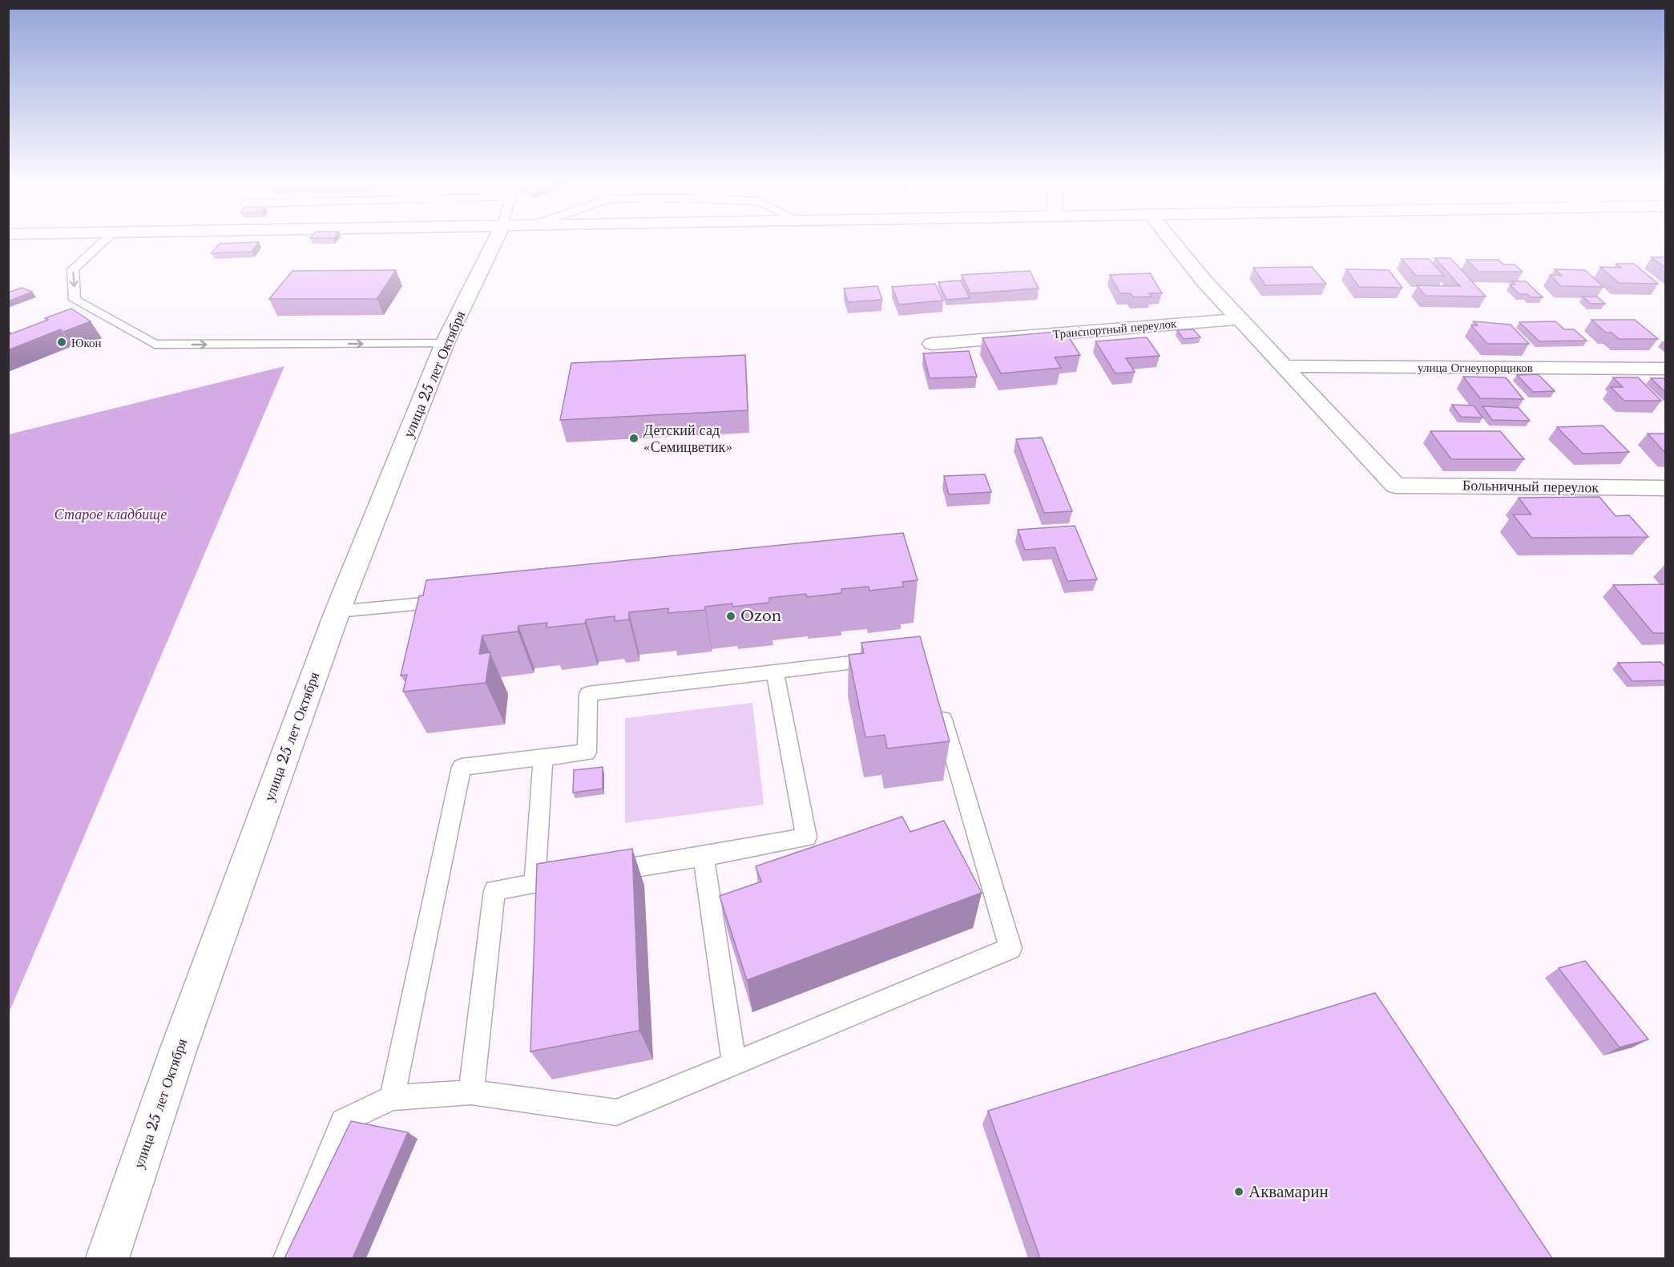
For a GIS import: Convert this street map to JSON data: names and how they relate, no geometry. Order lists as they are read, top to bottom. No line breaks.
{"streets":{"street":["Транспортный переулок","улица Огнеупорщиков","улица 25 лет Октября","Больничный переулок"]},"crossings":[["улица Огнеупорщиков","Больничный переулок"]],"parks":["Старое кладбище"],"places":["Юкон","Детский сад «Семицветик»","Ozon","Аквамарин"]}
